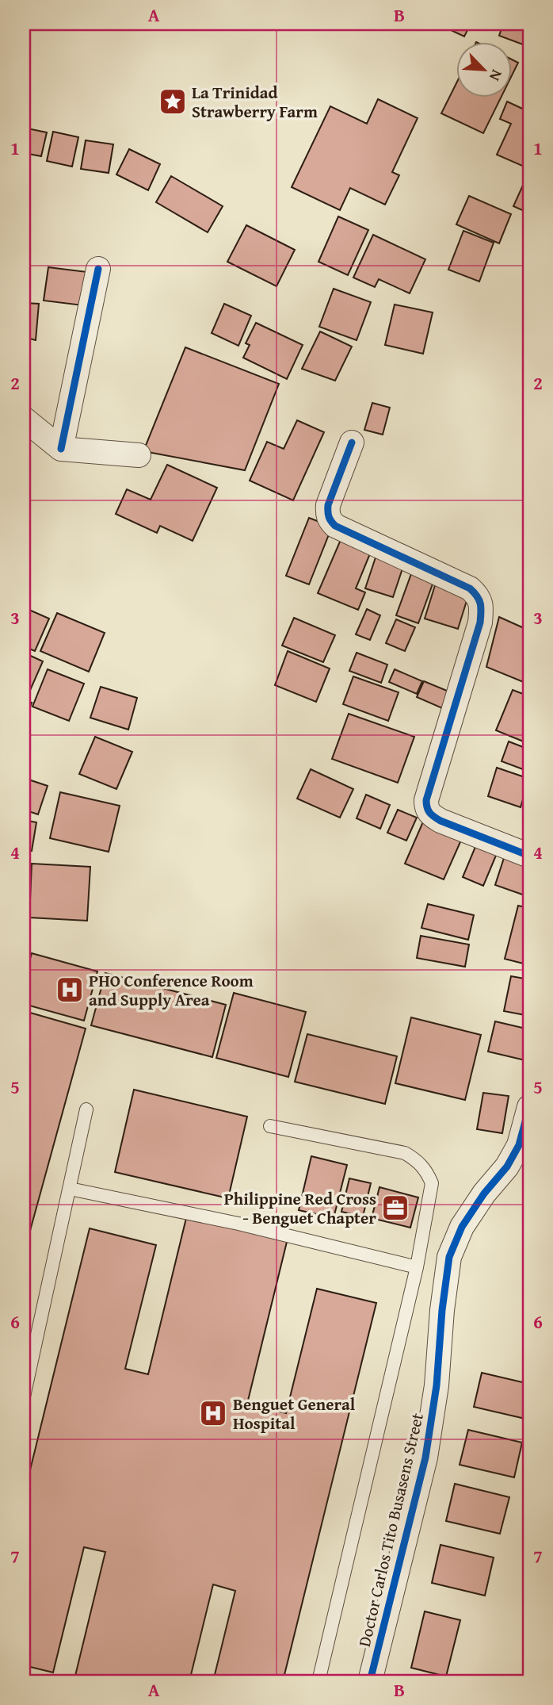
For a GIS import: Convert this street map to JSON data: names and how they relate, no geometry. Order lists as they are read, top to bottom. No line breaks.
{"streets":{"street":["Doctor Carlos Tito Busasens Street"]},"places":{"place":["La Trinidad Strawberry Farm"],"hospital":["PHO Conference Room and Supply Area","Benguet General Hospital"],"office":["Philippine Red Cross - Benguet Chapter"]},"north":"bottom right","grid":{"columns":["A","B"],"rows":["1","2","3","4","5","6","7"]}}
